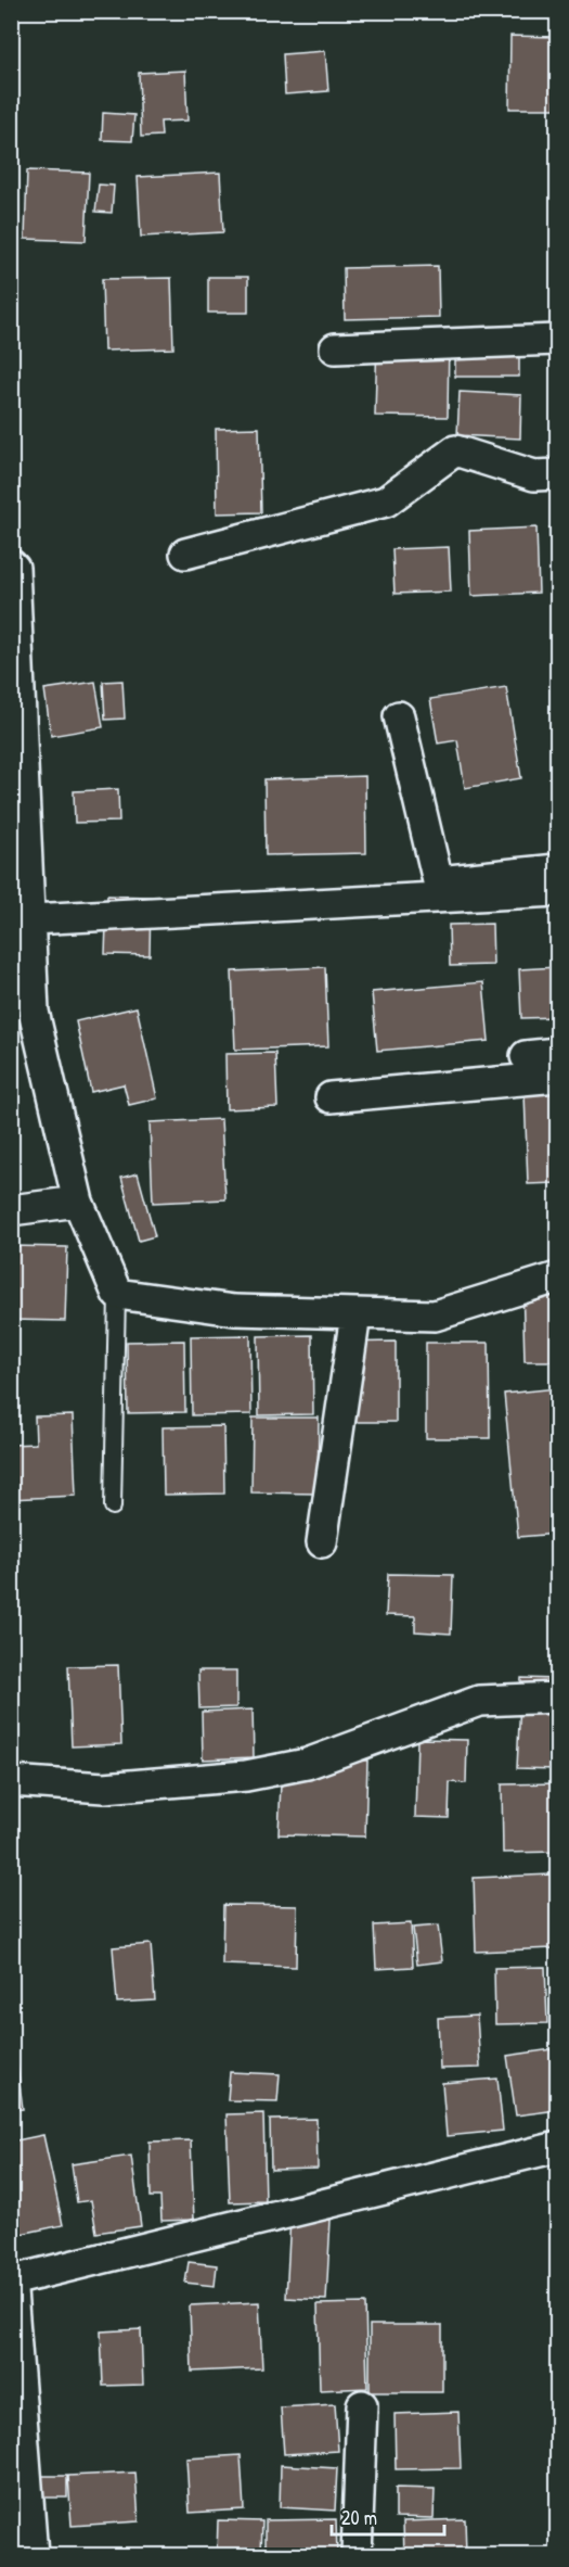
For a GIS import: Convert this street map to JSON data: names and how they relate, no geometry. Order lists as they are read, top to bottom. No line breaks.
{"scale_bar":"20 m"}
